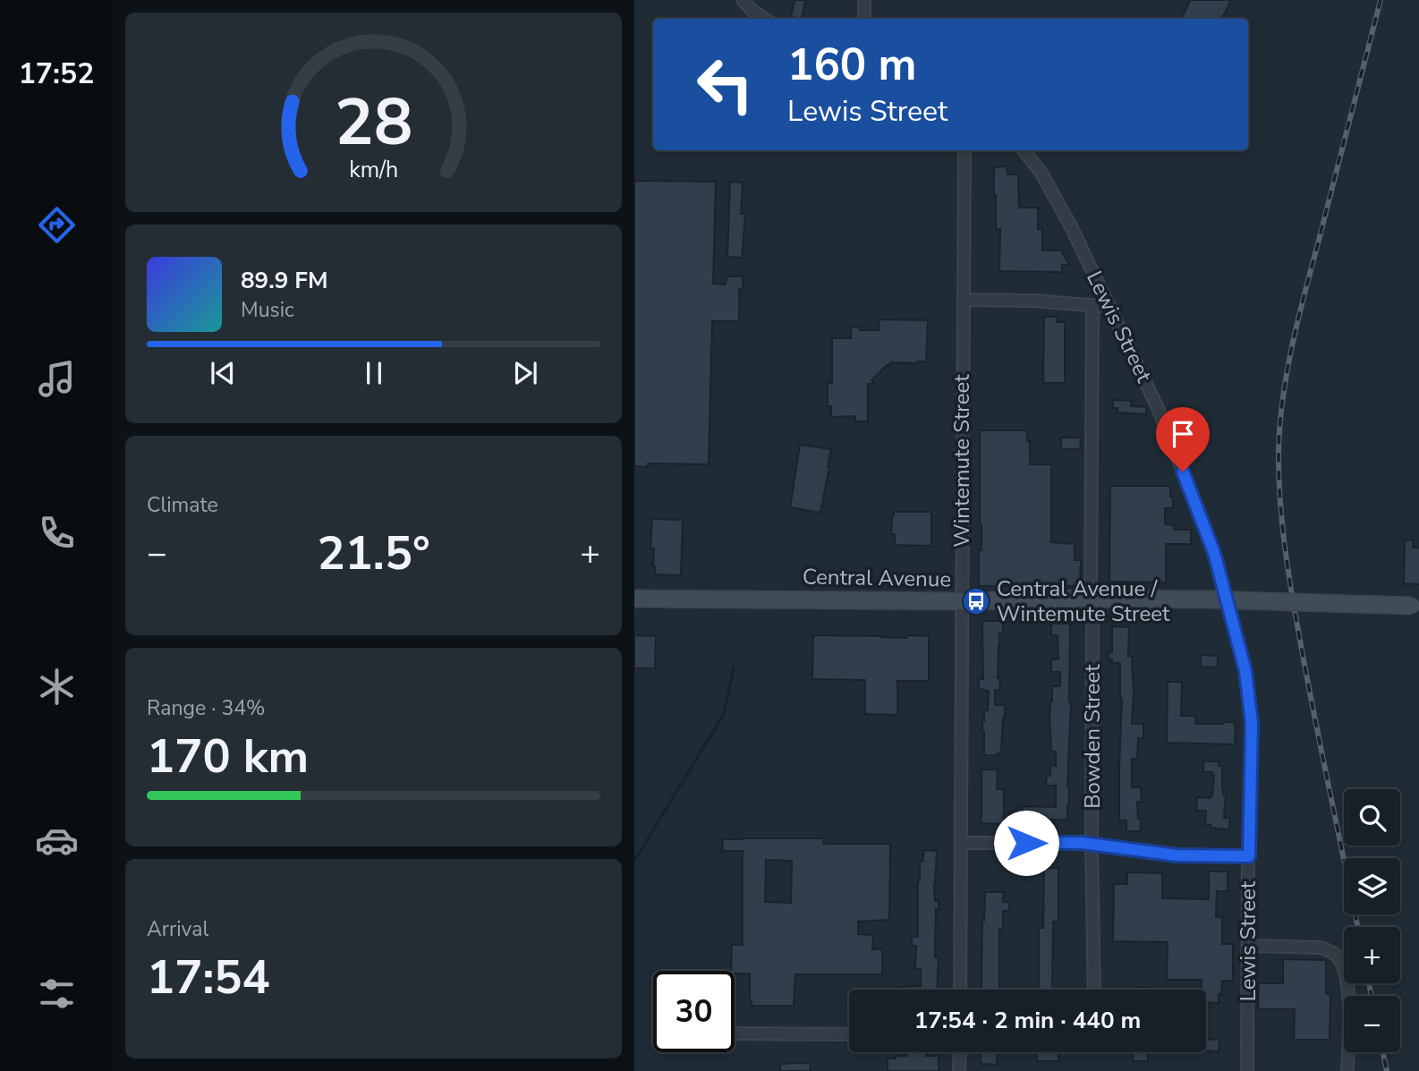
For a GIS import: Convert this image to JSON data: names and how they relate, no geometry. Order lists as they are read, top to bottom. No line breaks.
{"streets":{"main road":["Central Avenue"],"street":["Lewis Street","Wintemute Street","Bowden Street"]},"crossings":[["Wintemute Street","Central Avenue"]],"places":{"bus stop":["Central Avenue / Wintemute Street"]},"page":{"tabs":"17:52","turn":["160 m","Lewis Street"],"song":["89.9 FM","Music"],"tile":["Climate",["Range · 34%","170 km"],["Arrival","17:54"]],"heat":["−","21.5°","+"],"map_buttons":["+","−"],"limit":"30","trip":"17:54 · 2 min · 440 m","gauge":["28","km/h"]}}
